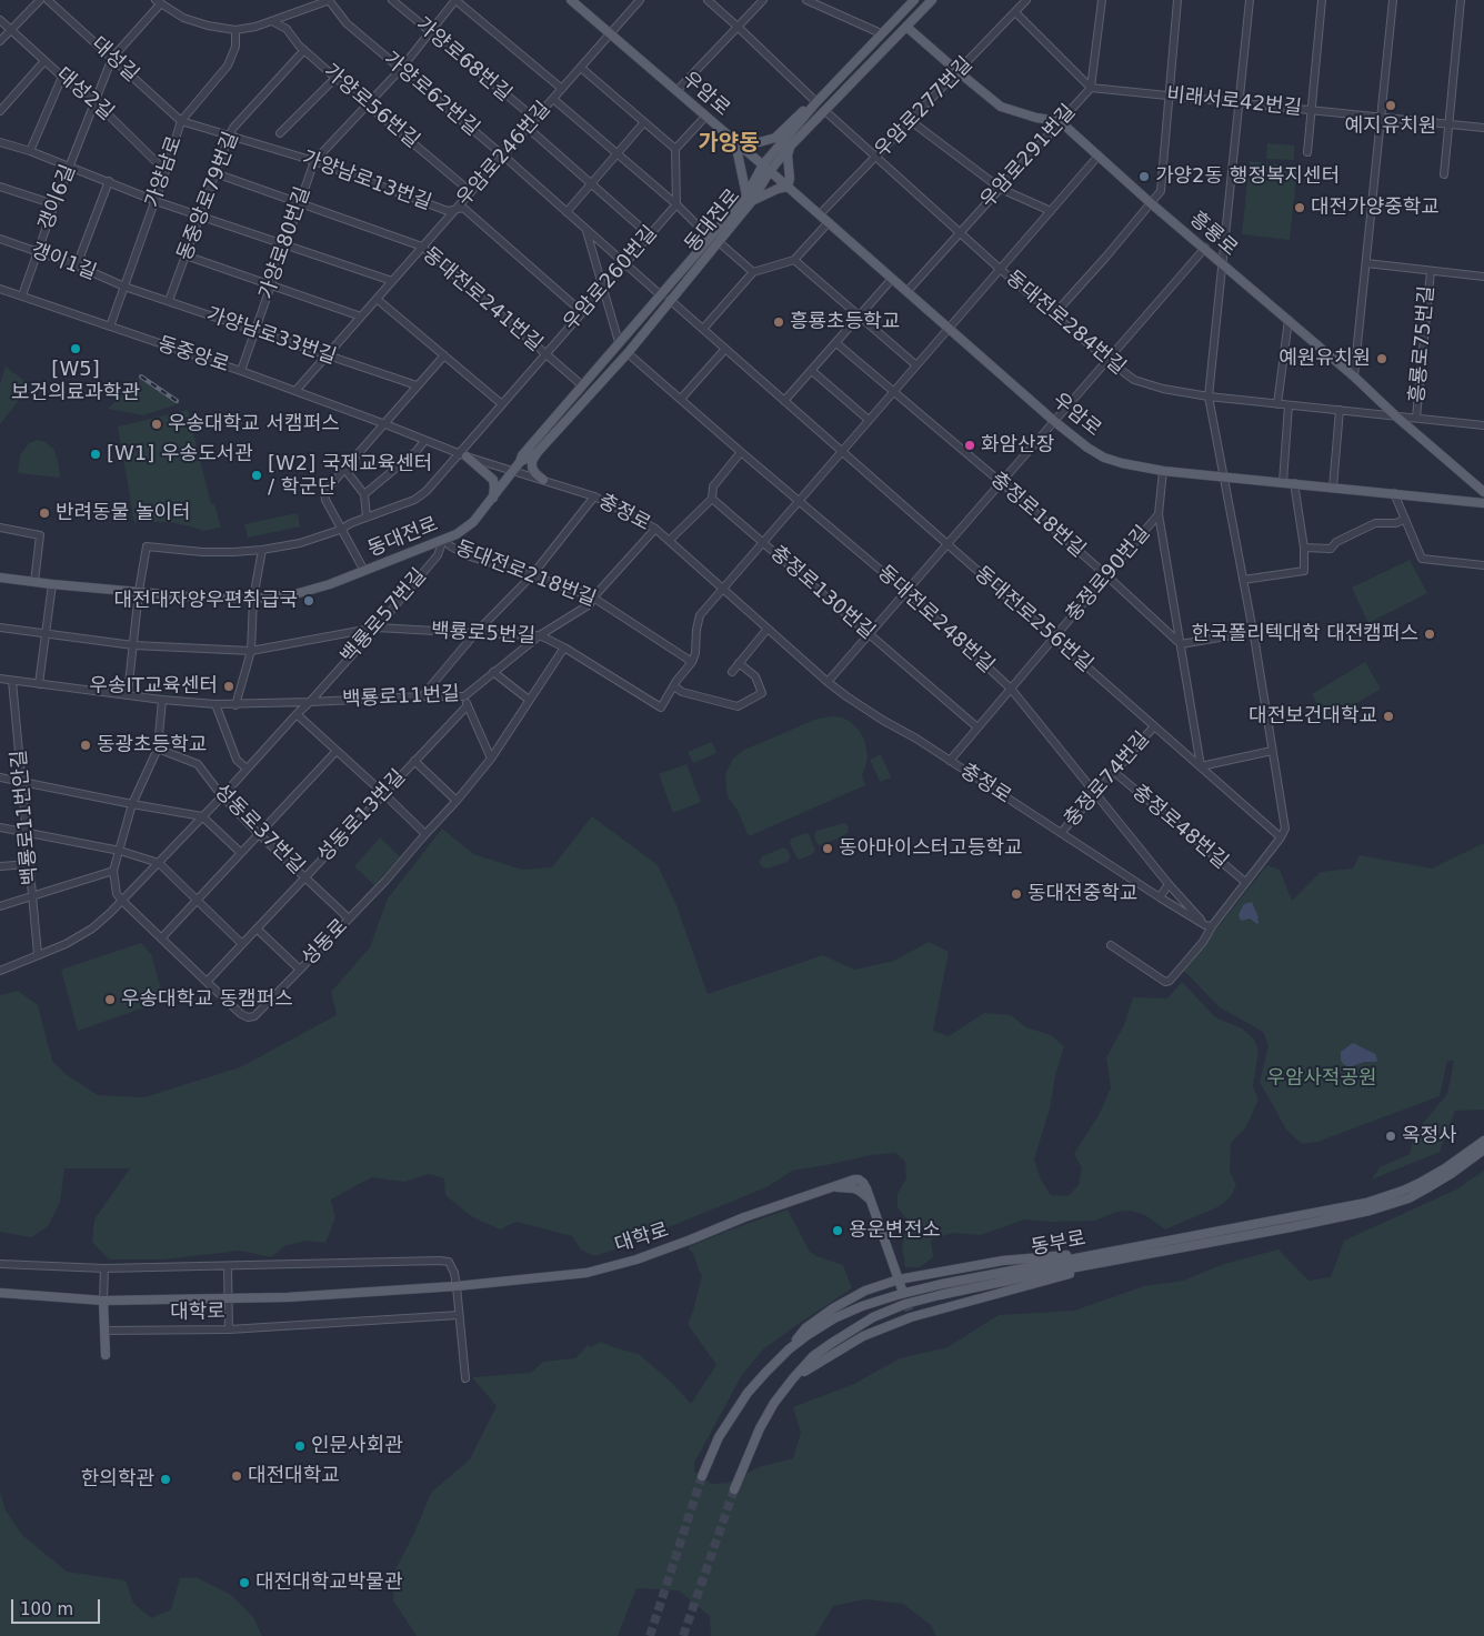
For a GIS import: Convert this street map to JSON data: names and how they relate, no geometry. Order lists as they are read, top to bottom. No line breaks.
{"streets":{"main road":["우암로","동대전로","흥룡로","대학로","동부로"],"street":["대성길","가양로68번길","대성2길","가양로62번길","비래서로42번길","가양로56번길","우암로277번길","우암로246번길","우암로291번길","가양남로","가양남로13번길","동중앙로79번길","갱이6길","가양로80번길","갱이1길","우암로260번길","동대전로241번길","동대전로284번길","가양남로33번길","흥룡로75번길","동중앙로","충정로","충정로18번길","동대전로218번길","충정로90번길","충정로130번길","백룡로57번길","동대전로248번길","동대전로256번길","백룡로5번길","백룡로11번길","충정로74번길","성동로13번길","백룡로11번안길","충정로48번길","성동로37번길","성동로"]},"crossings":[["대성길","가양남로"],["대성길","가양남로13번길"],["대성길","갱이6길"],["가양로68번길","우암로246번길"],["가양로68번길","가양로80번길"],["대성2길","가양남로"],["대성2길","갱이6길"],["가양로62번길","우암로246번길"],["가양로62번길","동대전로"],["가양로62번길","가양로80번길"],["가양로62번길","우암로260번길"],["우암로","우암로277번길"],["우암로","우암로246번길"],["우암로","우암로291번길"],["우암로","동대전로"],["우암로","백룡로5번길"],["비래서로42번길","우암로291번길"],["가양로56번길","우암로246번길"],["가양로56번길","가양남로13번길"],["가양로56번길","동중앙로79번길"],["가양로56번길","가양로80번길"],["우암로277번길","동대전로284번길"],["우암로246번길","가양남로13번길"],["우암로246번길","동대전로241번길"],["우암로246번길","가양남로33번길"],["우암로246번길","동중앙로"],["우암로291번길","흥룡로"],["우암로291번길","동대전로284번길"],["가양남로","가양남로13번길"],["가양남로","갱이1길"],["가양남로","가양남로33번길"],["가양남로","동중앙로"],["가양남로13번길","동중앙로79번길"],["가양남로13번길","가양로80번길"],["가양남로13번길","우암로260번길"],["동중앙로79번길","동대전로241번길"],["동중앙로79번길","가양남로33번길"],["갱이6길","갱이1길"],["갱이6길","동중앙로"],["동대전로","우암로260번길"],["동대전로","동대전로241번길"],["동대전로","동대전로284번길"],["동대전로","동중앙로"],["동대전로","충정로"],["동대전로","동대전로218번길"],["동대전로","백룡로57번길"],["동대전로","동대전로248번길"],["동대전로","동대전로256번길"],["흥룡로","동대전로284번길"],["흥룡로","백룡로5번길"],["가양로80번길","동대전로241번길"],["가양로80번길","가양남로33번길"],["가양로80번길","동중앙로"],["갱이1길","가양남로33번길"],["우암로260번길","동대전로241번길"],["우암로260번길","동중앙로"],["동대전로284번길","흥룡로75번길"],["동대전로284번길","백룡로5번길"],["동중앙로","충정로"],["충정로","충정로90번길"],["충정로","동대전로248번길"],["충정로","백룡로5번길"],["충정로","백룡로11번길"],["충정로","충정로74번길"],["충정로18번길","충정로90번길"],["충정로18번길","백룡로5번길"],["동대전로218번길","백룡로57번길"],["동대전로218번길","백룡로5번길"],["동대전로218번길","백룡로11번길"],["충정로90번길","충정로130번길"],["충정로90번길","동대전로248번길"],["충정로90번길","동대전로256번길"],["충정로130번길","백룡로5번길"],["백룡로57번길","백룡로5번길"],["백룡로57번길","백룡로11번길"],["백룡로57번길","백룡로11번안길"],["백룡로57번길","성동로37번길"],["백룡로57번길","성동로"],["동대전로248번길","백룡로5번길"],["동대전로248번길","충정로74번길"],["동대전로256번길","백룡로5번길"],["동대전로256번길","충정로74번길"],["백룡로5번길","백룡로11번길"],["백룡로5번길","성동로"],["백룡로11번길","백룡로11번안길"],["충정로74번길","충정로48번길"],["성동로13번길","성동로37번길"],["성동로13번길","성동로"],["성동로37번길","성동로"]],"districts":["가양동"],"parks":["우암사적공원"],"places":["예지유치원","가양2동 행정복지센터","대전가양중학교","흥룡초등학교","[W5] 보건의료과학관","예원유치원","우송대학교 서캠퍼스","화암산장","[W1] 우송도서관","[W2] 국제교육센터 / 학군단","반려동물 놀이터","대전대자양우편취급국","한국폴리텍대학 대전캠퍼스","우송IT교육센터","대전보건대학교","동광초등학교","동아마이스터고등학교","동대전중학교","우송대학교 동캠퍼스","옥정사","용운변전소","인문사회관","대전대학교","한의학관","대전대학교박물관"],"scale_bar":"100 m"}
